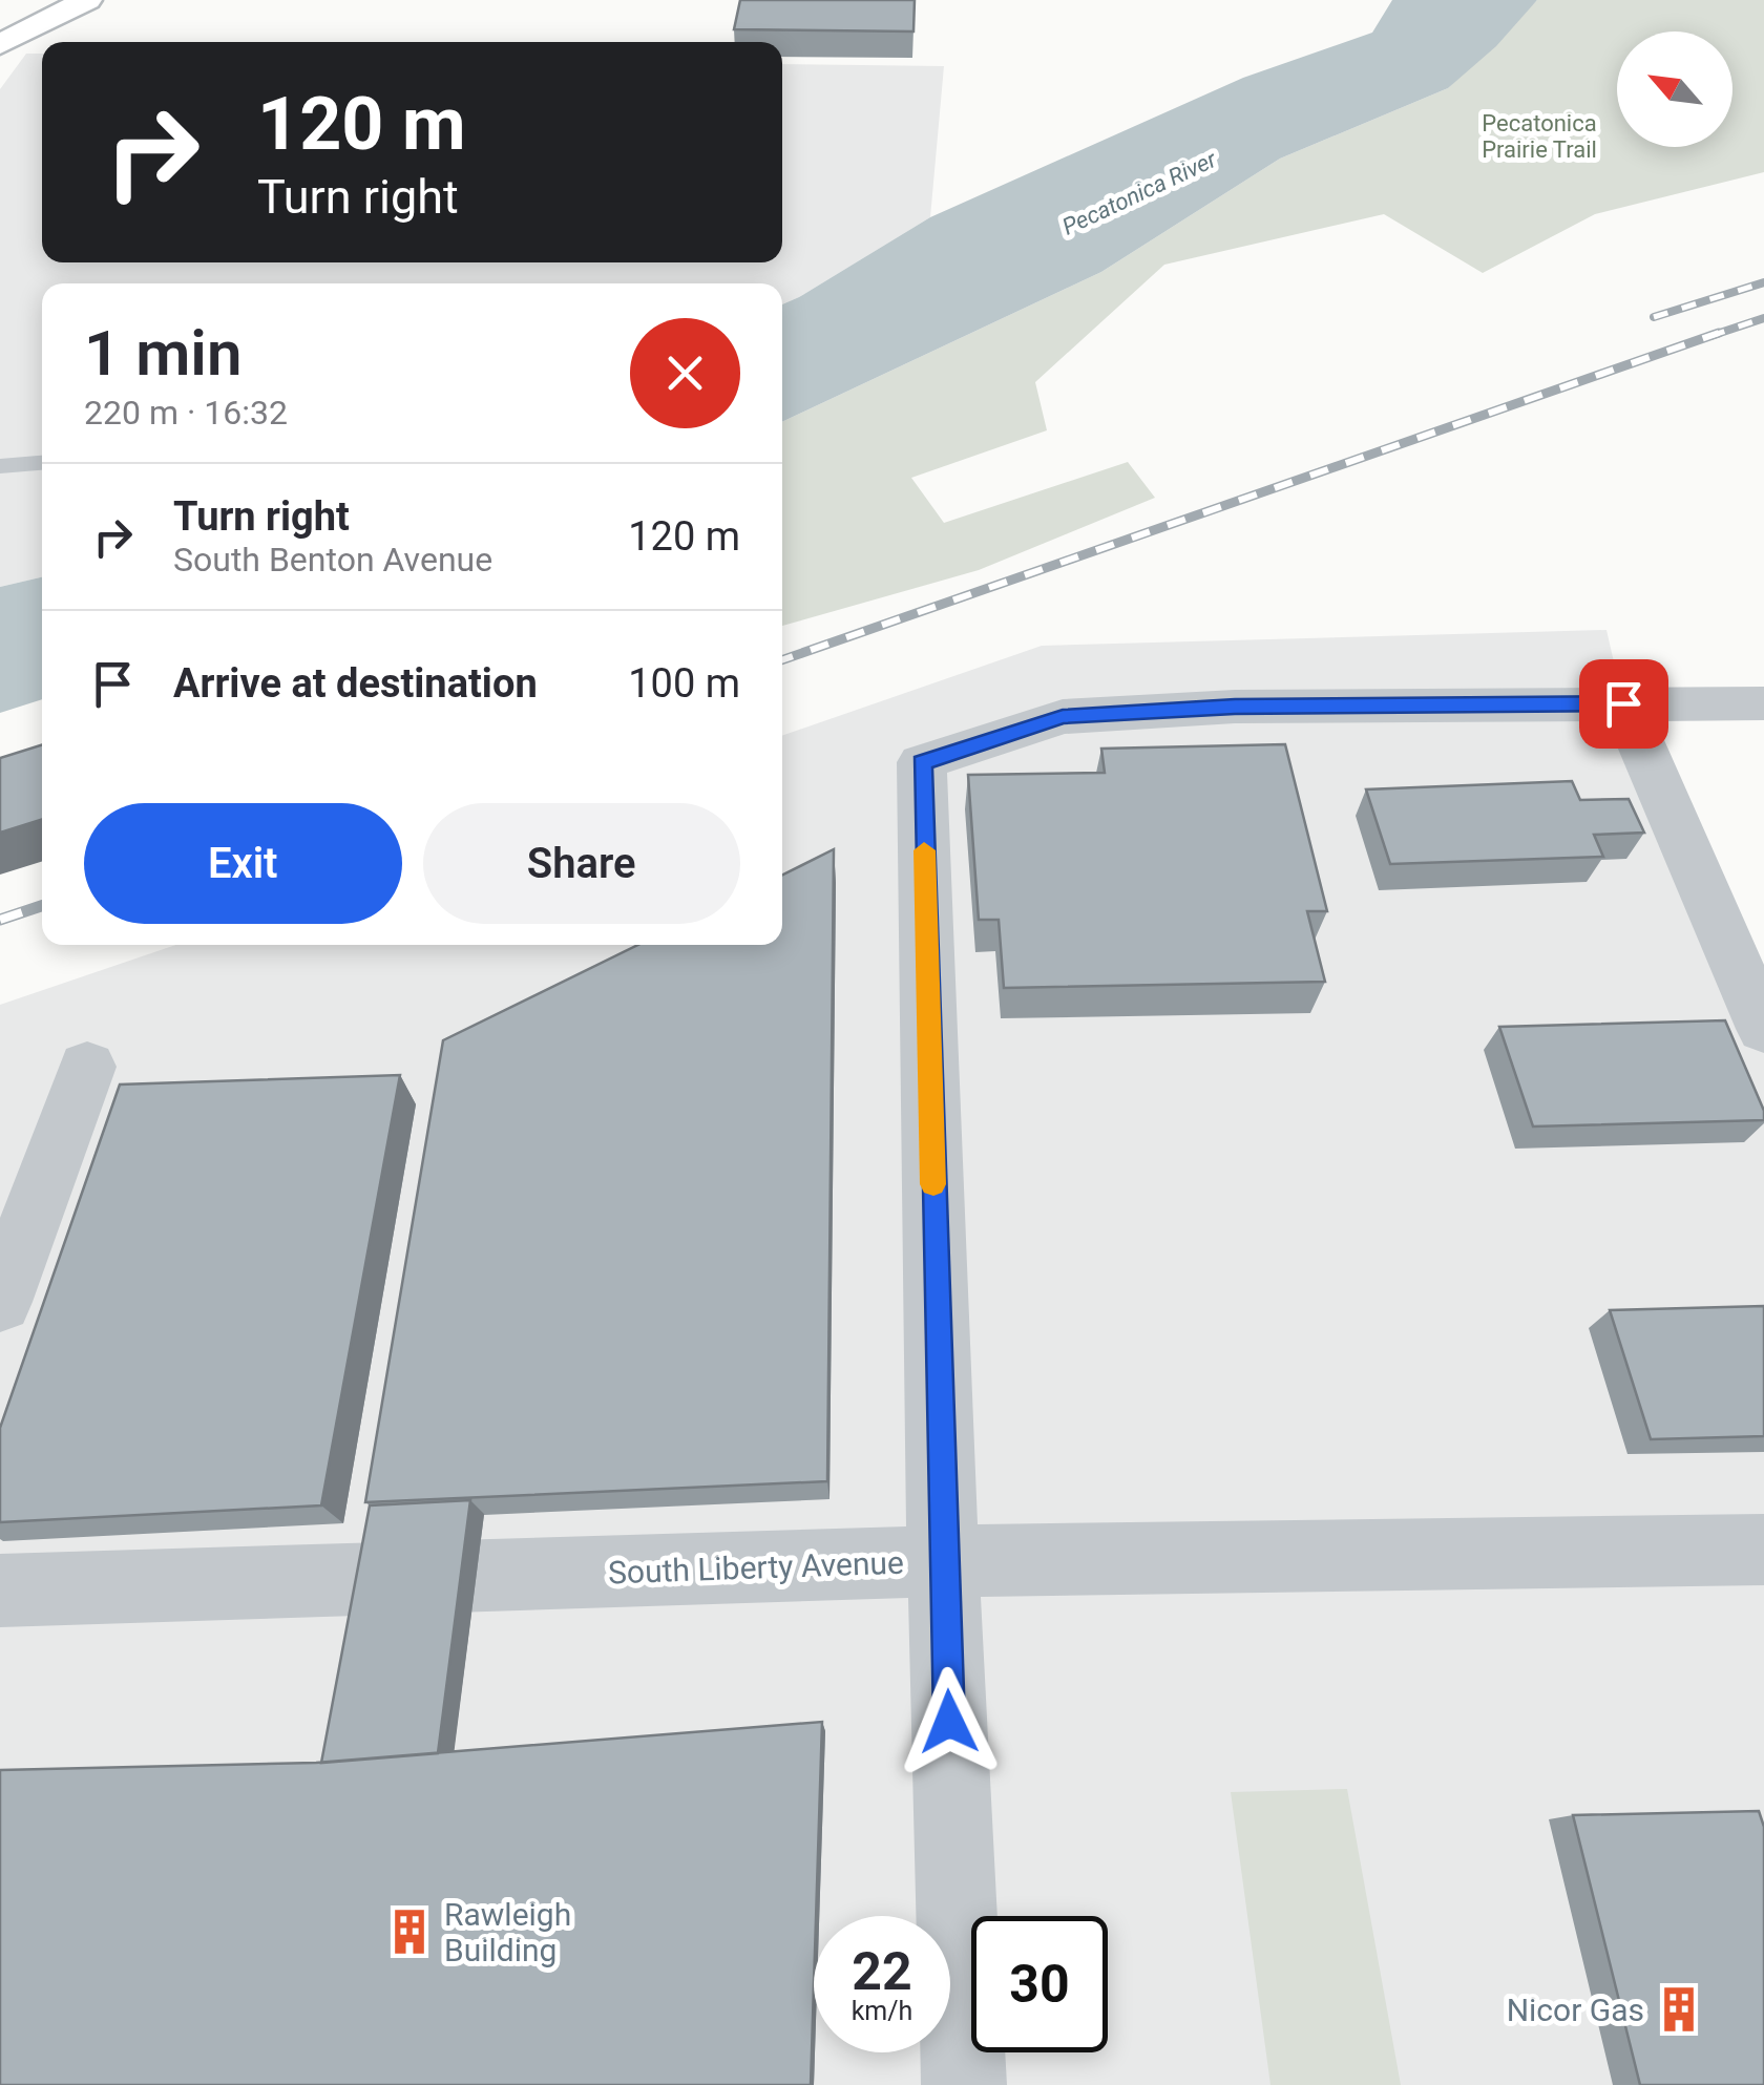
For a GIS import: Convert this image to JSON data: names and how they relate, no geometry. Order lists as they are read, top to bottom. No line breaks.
{"streets":{"street":["South Liberty Avenue"]},"water":["Pecatonica River"],"parks":["Pecatonica Prairie Trail"],"places":{"building":["Rawleigh Building","Nicor Gas"]},"north":"top left","page":{"turn":["120 m","Turn right"],"heading":["1 min","220 m · 16:32"],"list":[{"name":"Turn right","note":"South Benton Avenue","value":"120 m"},{"name":"Arrive at destination","value":"100 m"}],"buttons":["Exit","Share"],"speed":"22 km/h","limit":"30"}}
